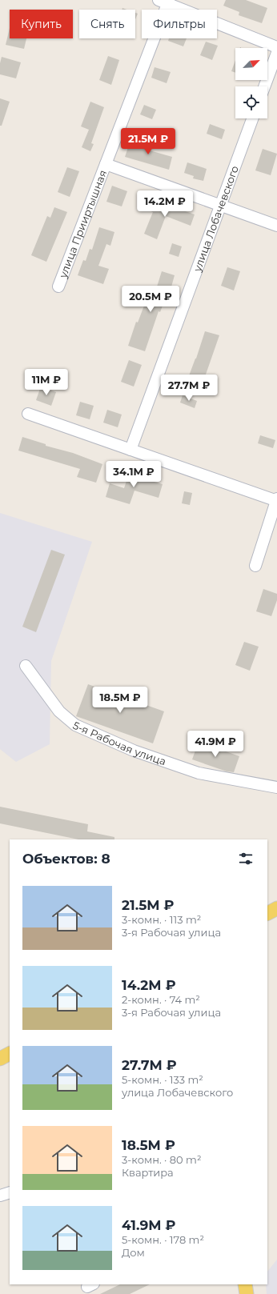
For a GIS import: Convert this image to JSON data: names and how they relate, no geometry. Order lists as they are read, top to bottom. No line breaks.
{"streets":{"street":["улица Лобачевского","улица Прииртышная","5-я Рабочая улица"]},"north":"top right","page":{"chip":["Купить","Снять","Фильтры"],"price":["21.5M ₽","14.2M ₽","20.5M ₽","11M ₽","27.7M ₽","34.1M ₽","18.5M ₽","41.9M ₽"],"heading":"Объектов: 8","list":[{"name":"21.5M ₽","note":"3-комн. · 113 m² · 3-я Рабочая улица"},{"name":"14.2M ₽","note":"2-комн. · 74 m² · 3-я Рабочая улица"},{"name":"27.7M ₽","note":"5-комн. · 133 m² · улица Лобачевского"},{"name":"18.5M ₽","note":"3-комн. · 80 m² · Квартира"},{"name":"41.9M ₽","note":"5-комн. · 178 m² · Дом"}]}}
